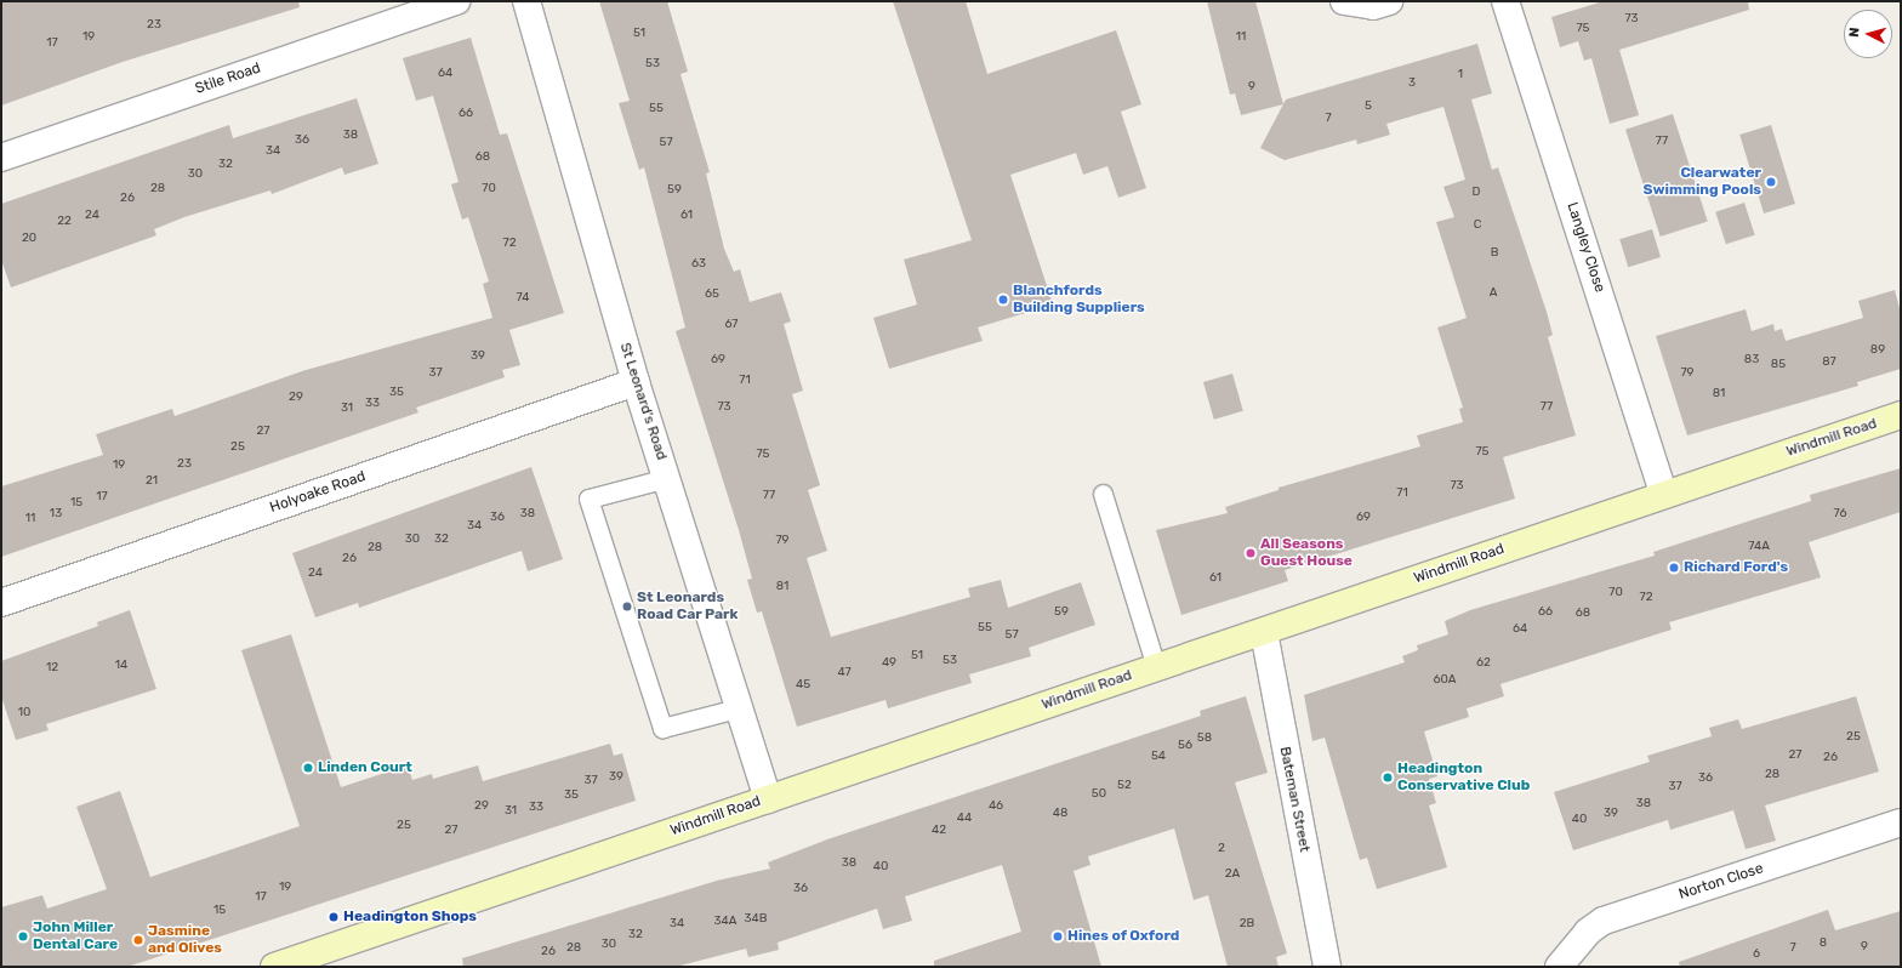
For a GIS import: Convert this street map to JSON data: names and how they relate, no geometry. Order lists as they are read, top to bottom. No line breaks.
{"streets":{"main road":["Windmill Road"],"street":["Stile Road","Langley Close","St Leonard's Road","Holyoake Road","Bateman Street","Norton Close"]},"crossings":[["Langley Close","Windmill Road"],["St Leonard's Road","Windmill Road"],["St Leonard's Road","Holyoake Road"],["Windmill Road","Bateman Street"]],"places":["Clearwater Swimming Pools","Blanchfords Building Suppliers","All Seasons Guest House","Richard Ford's","St Leonards Road Car Park","Linden Court","Headington Conservative Club","Headington Shops","John Miller Dental Care","Hines of Oxford","Jasmine and Olives"],"house_numbers":["73","23","75","51","19","11","17","53","64","1","3","9","5","55","66","7","38","36","77","57","34","68","32","30","28","70","59","D","26","24","61","22","C","20","72","B","63","A","65","74","67","89","39","69","83","87","85","37","79","71","35","81","29","33","73","77","31","27","25","75","75","23","19","21","73","71","77","17","15","13","38","76","36","69","11","34","30","32","79","74A","28","26","24","61","81","70","72","59","66","68","55","64","57","51","53","49","62","14","12","47","60A","45","10","25","58","56","27","54","26","28","39","36","37","52","37","50","35","38","29","46","33","31","48","39","44","40","25","27","42","2","38","40","2A","19","36","17","15","34B","34A","34","2B","32","8","30","9","28","7","26","6"],"north":"left"}
